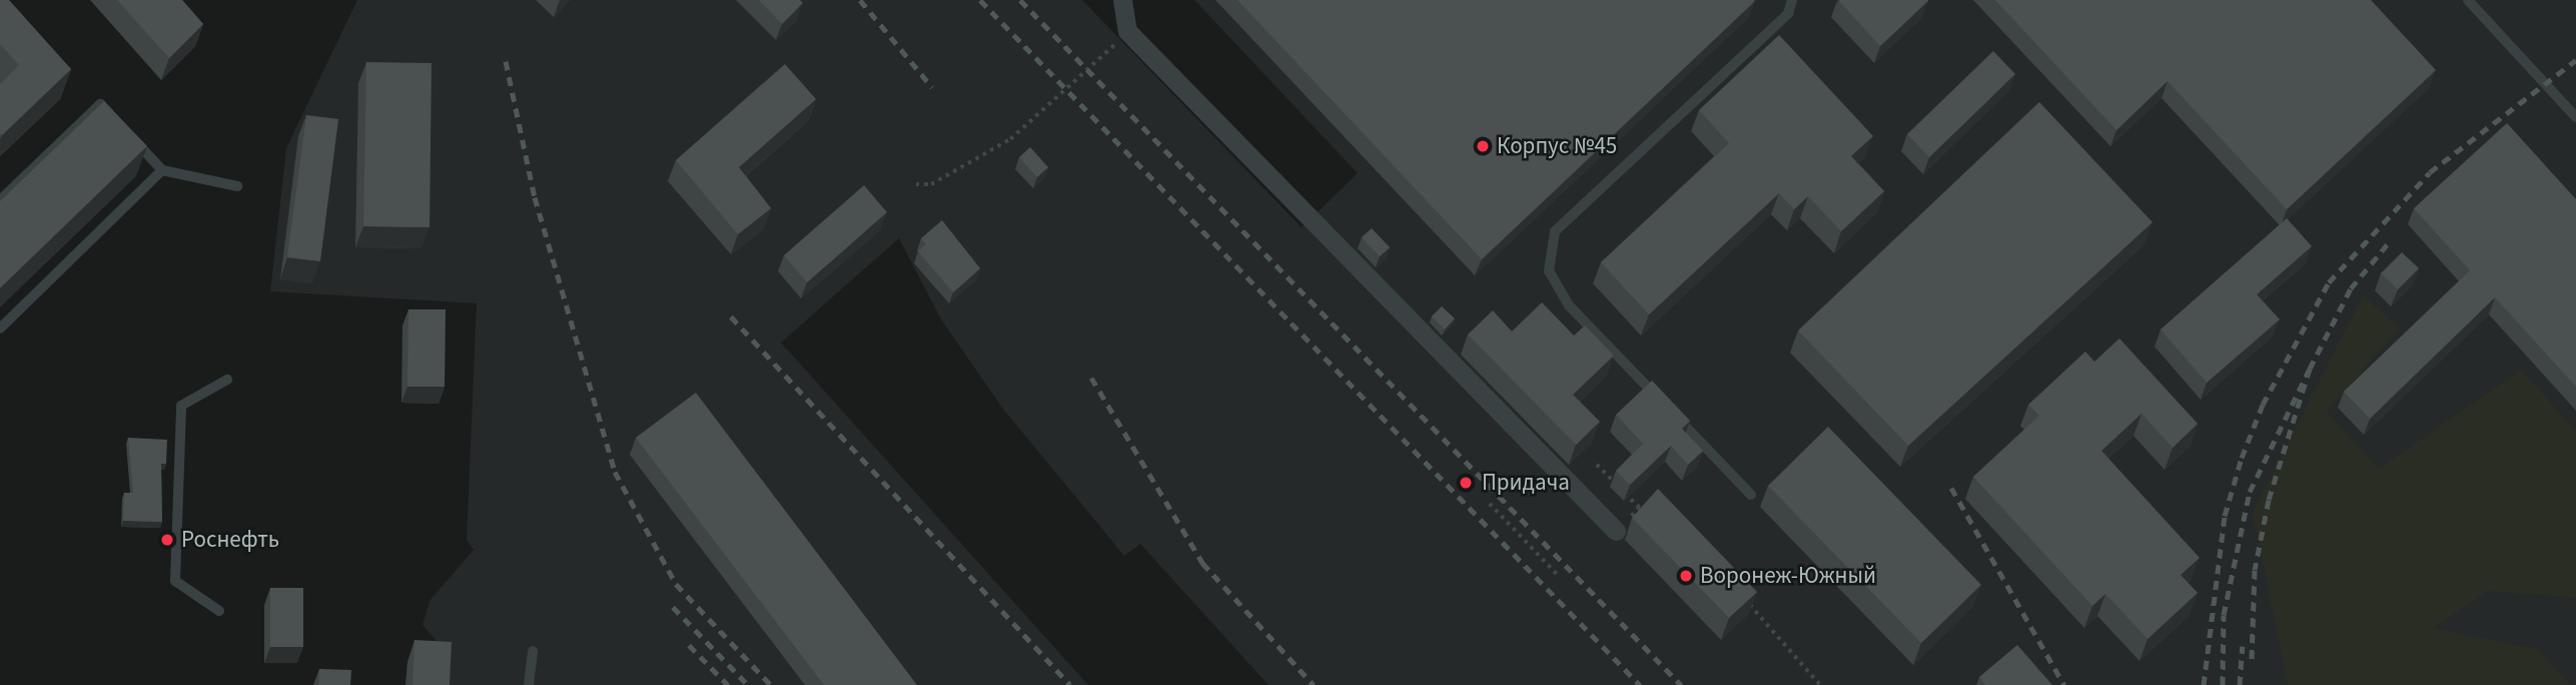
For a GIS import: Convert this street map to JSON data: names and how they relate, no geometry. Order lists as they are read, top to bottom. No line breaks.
{"places":["Корпус №45","Придача","Роснефть","Воронеж-Южный"]}
